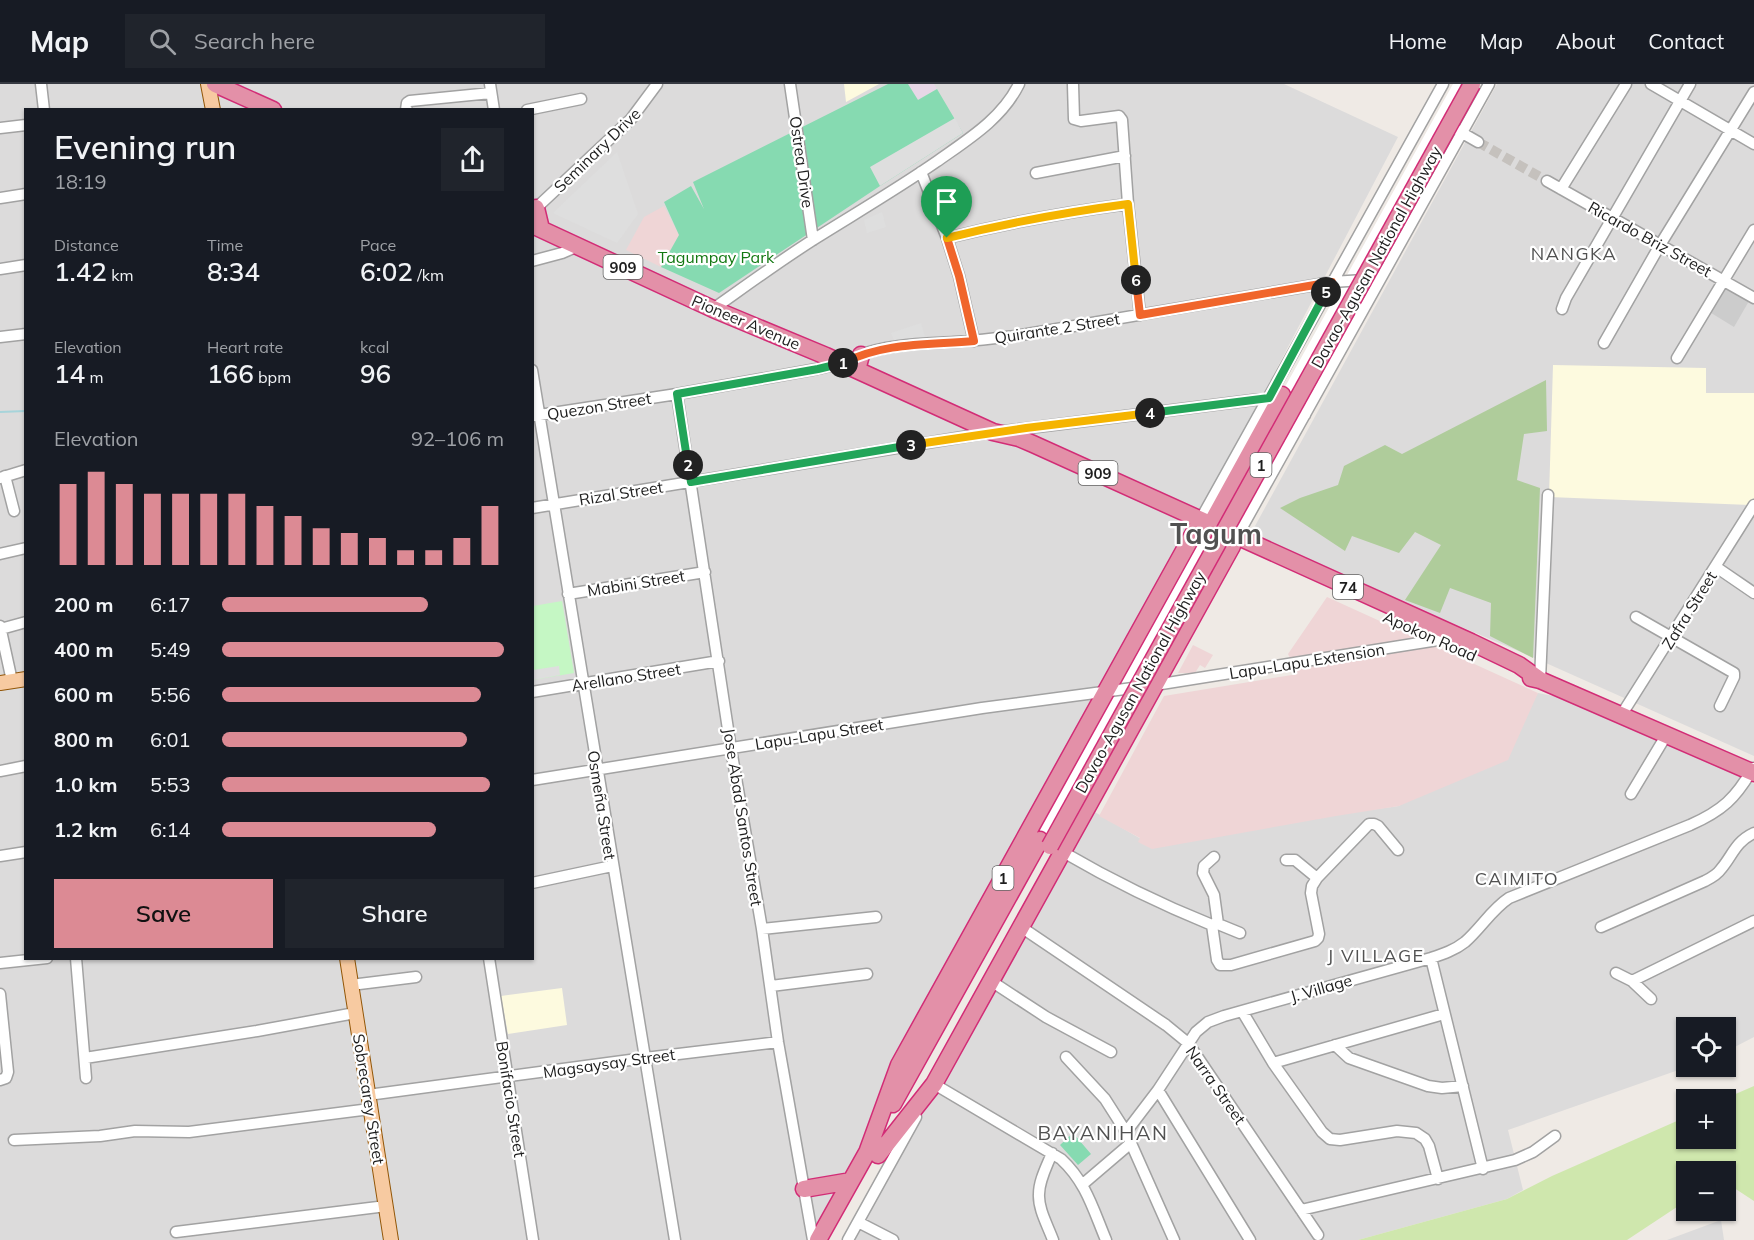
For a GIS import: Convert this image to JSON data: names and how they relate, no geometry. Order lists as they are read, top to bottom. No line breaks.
{"streets":{"highway":["Davao-Agusan National Highway","909","Pioneer Avenue","1","74","Apokon Road"],"main road":["Sobrecarey Street"],"street":["Seminary Drive","Ostrea Drive","Ricardo Briz Street","Quirante 2 Street","Quezon Street","Rizal Street","Mabini Street","Zafra Street","Lapu-Lapu Extension","Arellano Street","Lapu-Lapu Street","Osmeña Street","Jose Abad Santos Street","J. Village","Magsaysay Street","Narra Street","Bonifacio Street"]},"crossings":[["Davao-Agusan National Highway","Pioneer Avenue"],["Davao-Agusan National Highway","Rizal Street"],["Davao-Agusan National Highway","Apokon Road"],["Davao-Agusan National Highway","Lapu-Lapu Extension"],["Davao-Agusan National Highway","Lapu-Lapu Street"],["Davao-Agusan National Highway","Jose Abad Santos Street"],["Davao-Agusan National Highway","Narra Street"],["Pioneer Avenue","Quirante 2 Street"],["Pioneer Avenue","Quezon Street"],["Pioneer Avenue","Rizal Street"],["Pioneer Avenue","Apokon Road"],["Quirante 2 Street","Quezon Street"],["Quezon Street","Osmeña Street"],["Quezon Street","Jose Abad Santos Street"],["Rizal Street","Osmeña Street"],["Rizal Street","Jose Abad Santos Street"],["Mabini Street","Osmeña Street"],["Mabini Street","Jose Abad Santos Street"],["Zafra Street","Apokon Road"],["Apokon Road","Lapu-Lapu Extension"],["Apokon Road","J. Village"],["Lapu-Lapu Extension","Lapu-Lapu Street"],["Arellano Street","Osmeña Street"],["Arellano Street","Jose Abad Santos Street"],["Lapu-Lapu Street","Osmeña Street"],["Lapu-Lapu Street","Jose Abad Santos Street"],["Osmeña Street","Magsaysay Street"],["Jose Abad Santos Street","Magsaysay Street"],["J. Village","Narra Street"],["Magsaysay Street","Sobrecarey Street"],["Magsaysay Street","Bonifacio Street"]],"districts":["NANGKA","Tagum","CAIMITO","J VILLAGE","BAYANIHAN"],"parks":["Tagumpay Park"],"page":{"header":"Map","search":"Search here","nav":["Home","Map","About","Contact"],"heading":["Evening run","18:19"],"stats":[["Distance","1.42 km"],["Time","8:34"],["Pace","6:02 /km"],["Elevation","14 m"],["Heart rate","166 bpm"],["kcal","96"]],"pins":["6","5","1","4","3","2"],"chart":["Elevation","92–106 m"],"list":[{"name":"200 m","note":"6:17"},{"name":"400 m","note":"5:49"},{"name":"600 m","note":"5:56"},{"name":"800 m","note":"6:01"},{"name":"1.0 km","note":"5:53"},{"name":"1.2 km","note":"6:14"}],"buttons":["Save","Share"],"map_buttons":["+","−"]}}
